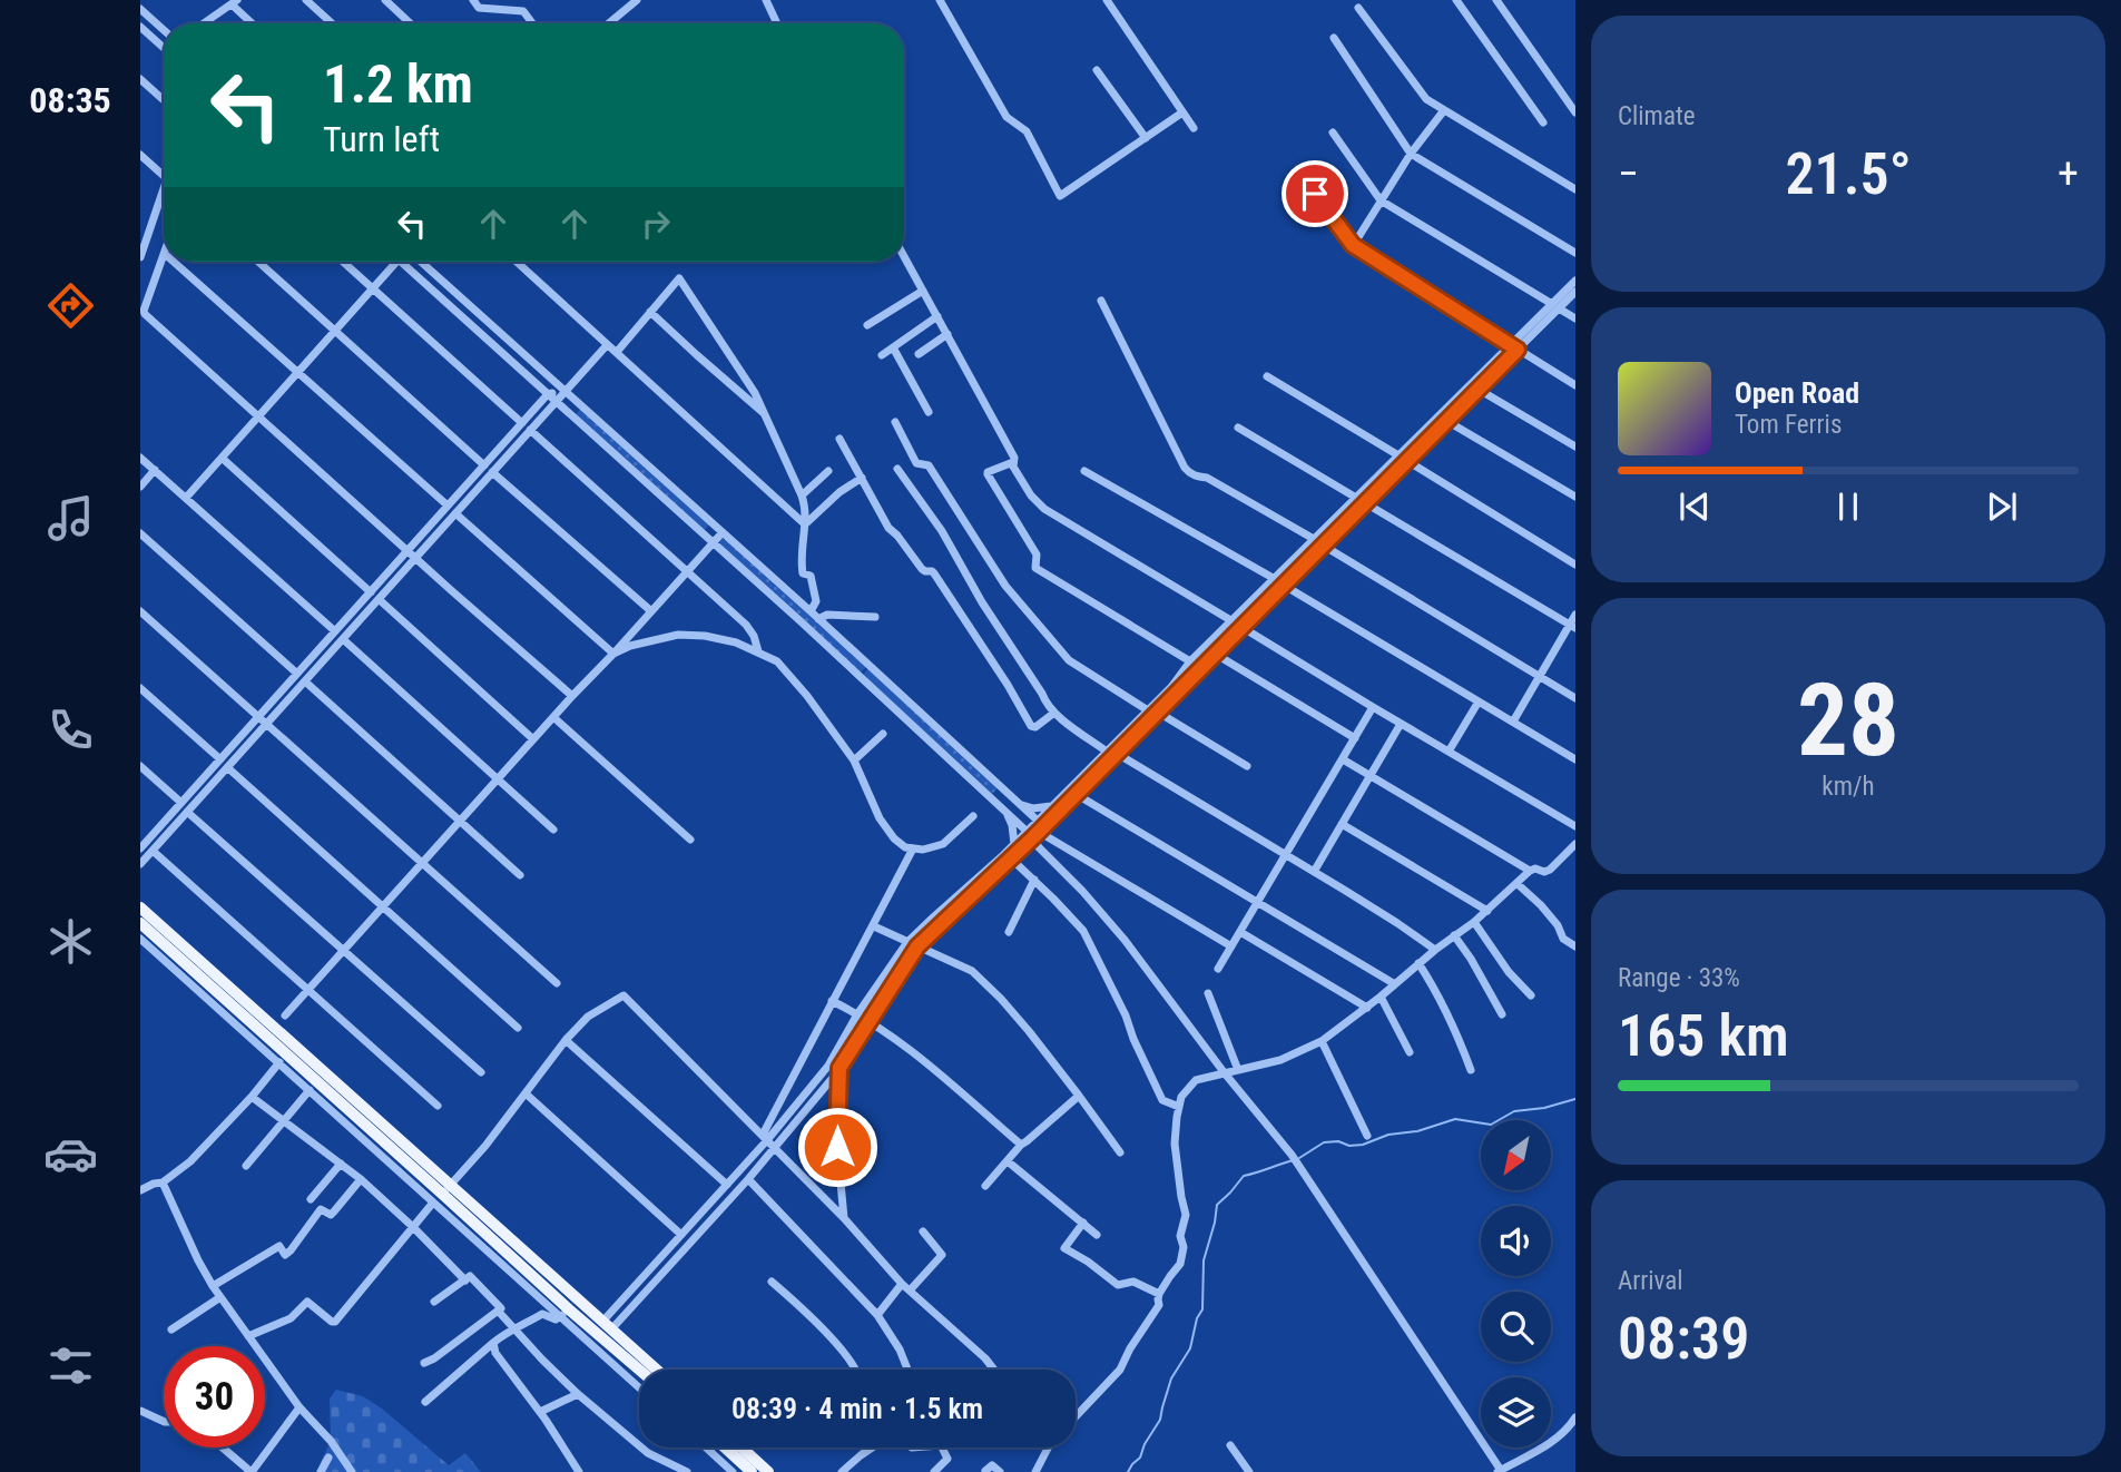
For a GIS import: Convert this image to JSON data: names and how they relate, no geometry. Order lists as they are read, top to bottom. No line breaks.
{"north":"bottom left","page":{"tabs":"08:35","tile":["Climate",["28","km/h"],["Range · 33%","165 km"],["Arrival","08:39"]],"turn":["1.2 km","Turn left"],"heat":["−","21.5°","+"],"song":["Open Road","Tom Ferris"],"limit":"30","trip":"08:39 · 4 min · 1.5 km"}}
